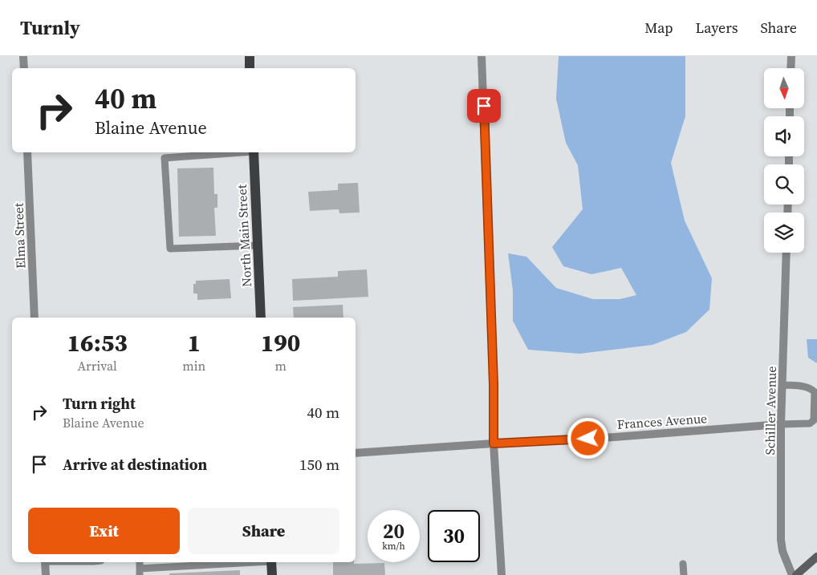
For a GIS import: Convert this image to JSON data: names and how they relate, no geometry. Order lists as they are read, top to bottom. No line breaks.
{"streets":{"main road":["North Main Street"],"street":["Elma Street","Schiller Avenue","Frances Avenue"]},"crossings":[["Schiller Avenue","Frances Avenue"]],"north":"bottom","page":{"header":"Turnly","nav":["Map","Layers","Share"],"turn":["40 m","Blaine Avenue"],"eta":["16:53","Arrival","1","min","190","m"],"list":[{"name":"Turn right","note":"Blaine Avenue","value":"40 m"},{"name":"Arrive at destination","value":"150 m"}],"buttons":["Exit","Share"],"speed":"20 km/h","limit":"30"}}
